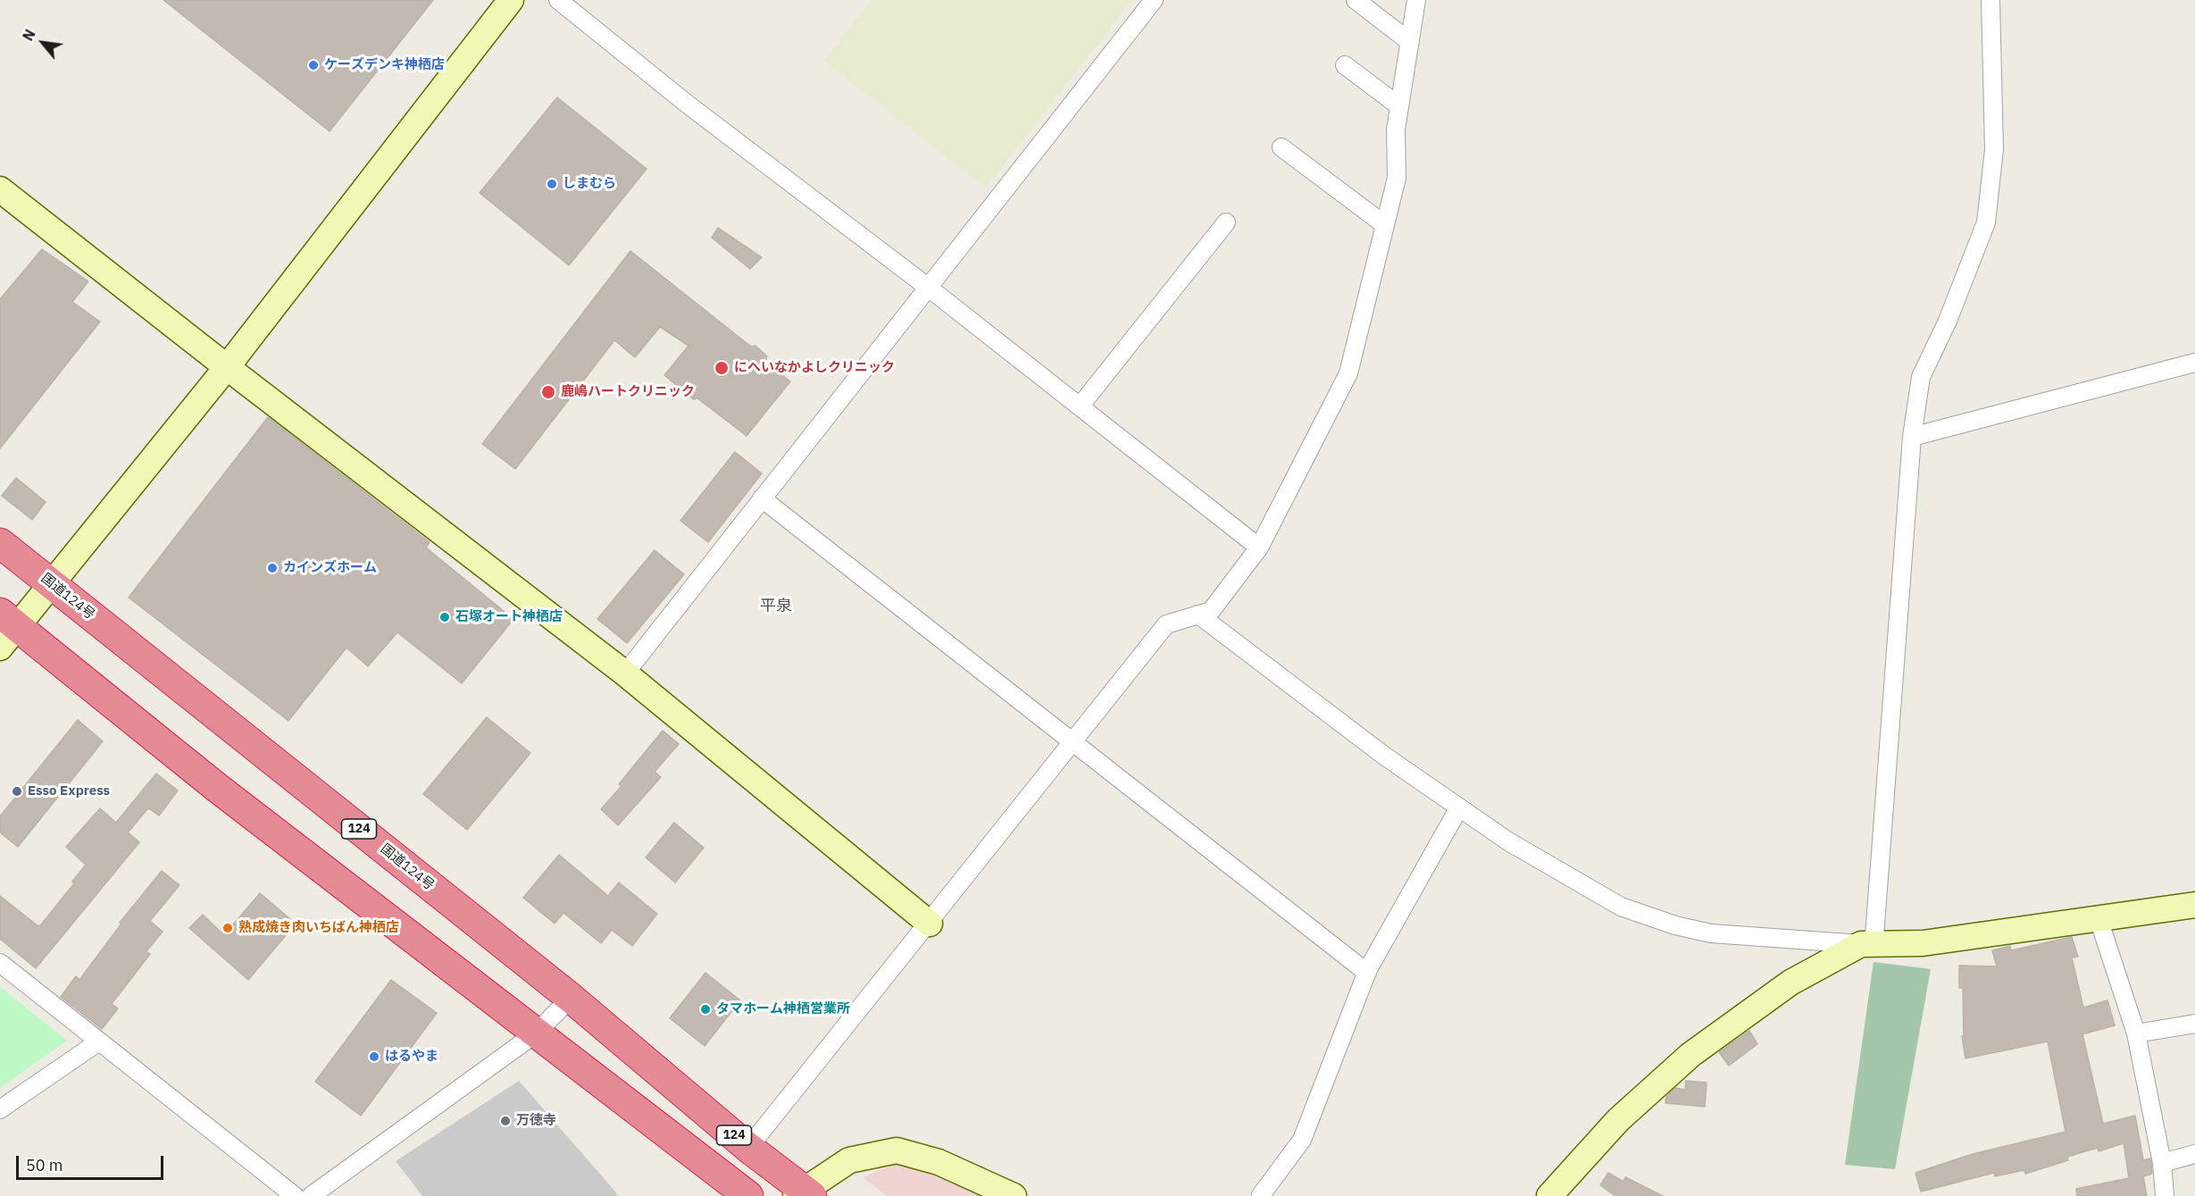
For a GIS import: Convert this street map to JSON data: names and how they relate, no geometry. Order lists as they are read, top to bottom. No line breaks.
{"streets":{"highway":["国道124号","124"]},"districts":["平泉"],"places":["ケーズデンキ神栖店","しまむら","にへいなかよしクリニック","鹿嶋ハートクリニック","カインズホーム","石塚オート神栖店","Esso Express","熟成焼き肉いちばん神栖店","タマホーム神栖営業所","はるやま","万徳寺"],"scale_bar":"50 m","north":"top left"}
